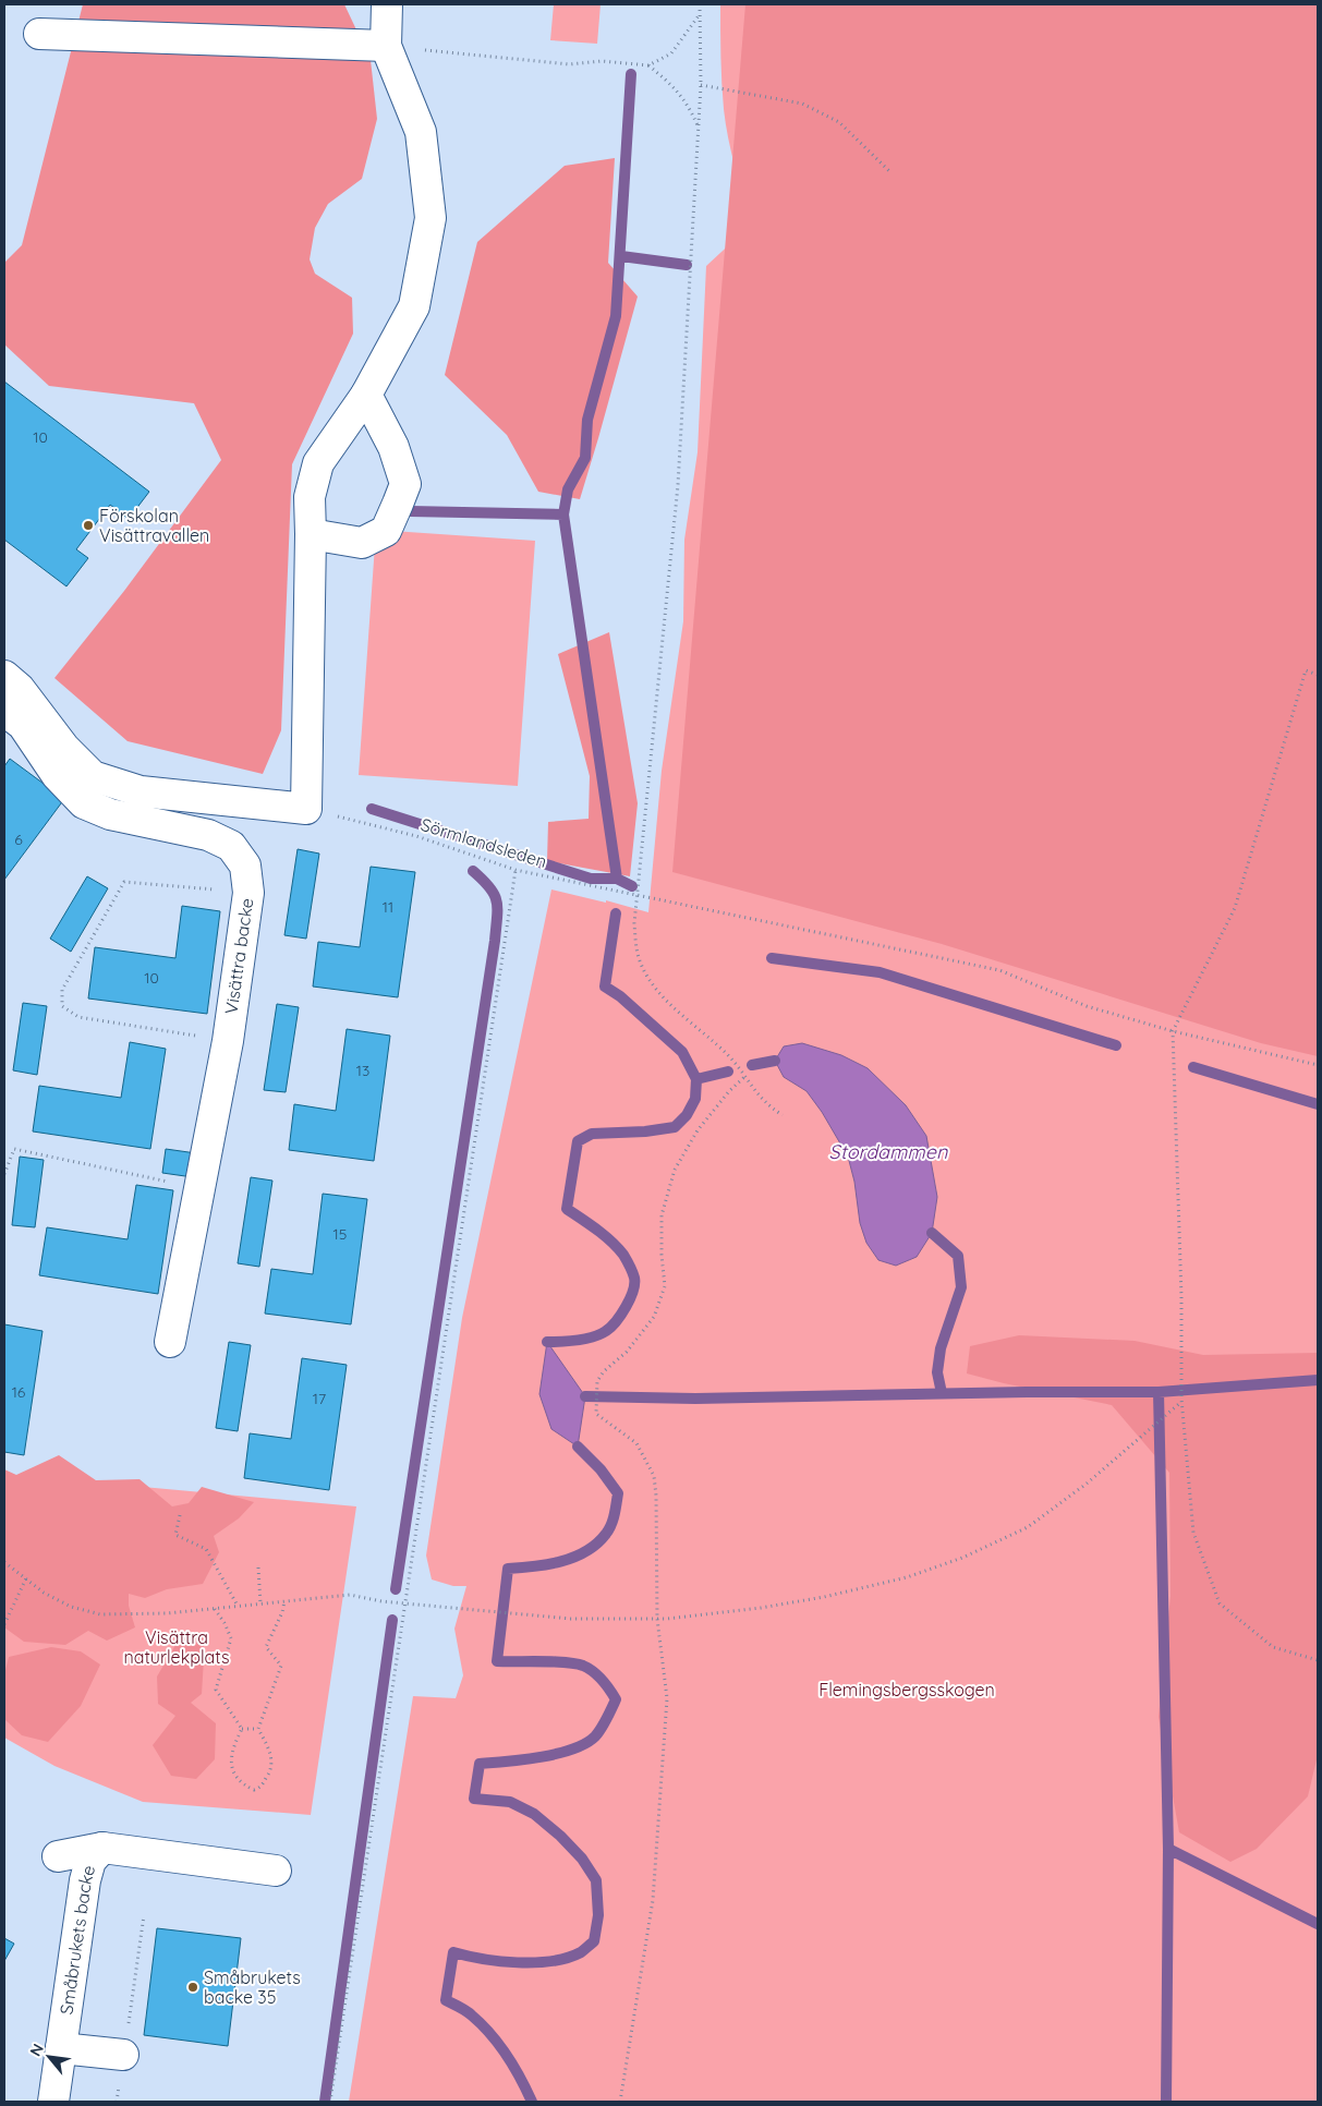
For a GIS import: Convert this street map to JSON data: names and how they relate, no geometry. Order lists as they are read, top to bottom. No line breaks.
{"streets":{"street":["Visättra backe","Småbrukets backe"],"path":["Sörmlandsleden"]},"water":["Stordammen"],"parks":["Visättra naturlekplats","Flemingsbergsskogen"],"places":["Förskolan Visättravallen","Småbrukets backe 35"],"house_numbers":["10","6","11","10","13","15","16","17"],"north":"top left"}
